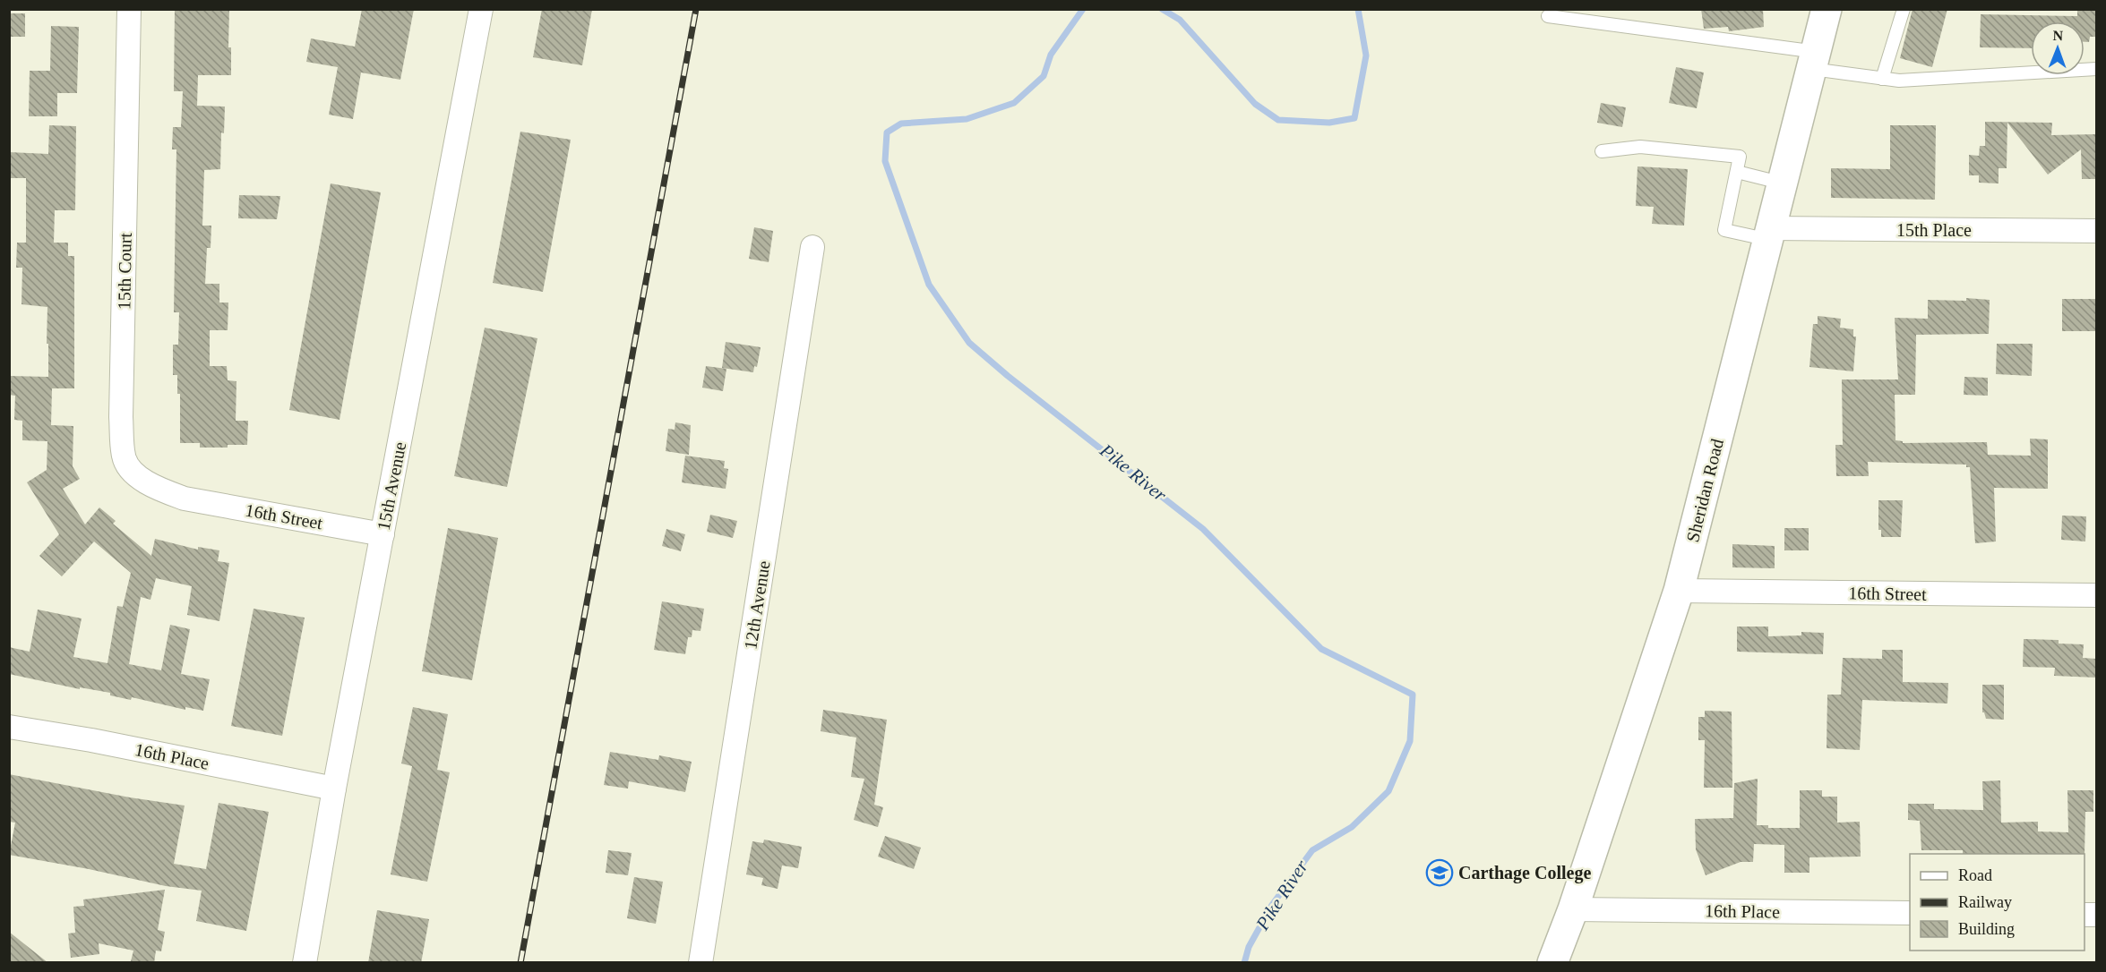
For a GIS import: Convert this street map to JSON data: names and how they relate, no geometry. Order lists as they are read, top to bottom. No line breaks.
{"streets":{"main road":["Sheridan Road"],"street":["15th Place","15th Court","15th Avenue","16th Street","12th Avenue","16th Place"]},"crossings":[["15th Place","Sheridan Road"],["15th Court","16th Street"],["15th Avenue","16th Street"],["15th Avenue","16th Place"],["Sheridan Road","16th Street"],["Sheridan Road","16th Place"]],"water":["Pike River"],"places":{"school or university":["Carthage College"]},"legend":["Road","Railway","Building"],"north":"top"}
